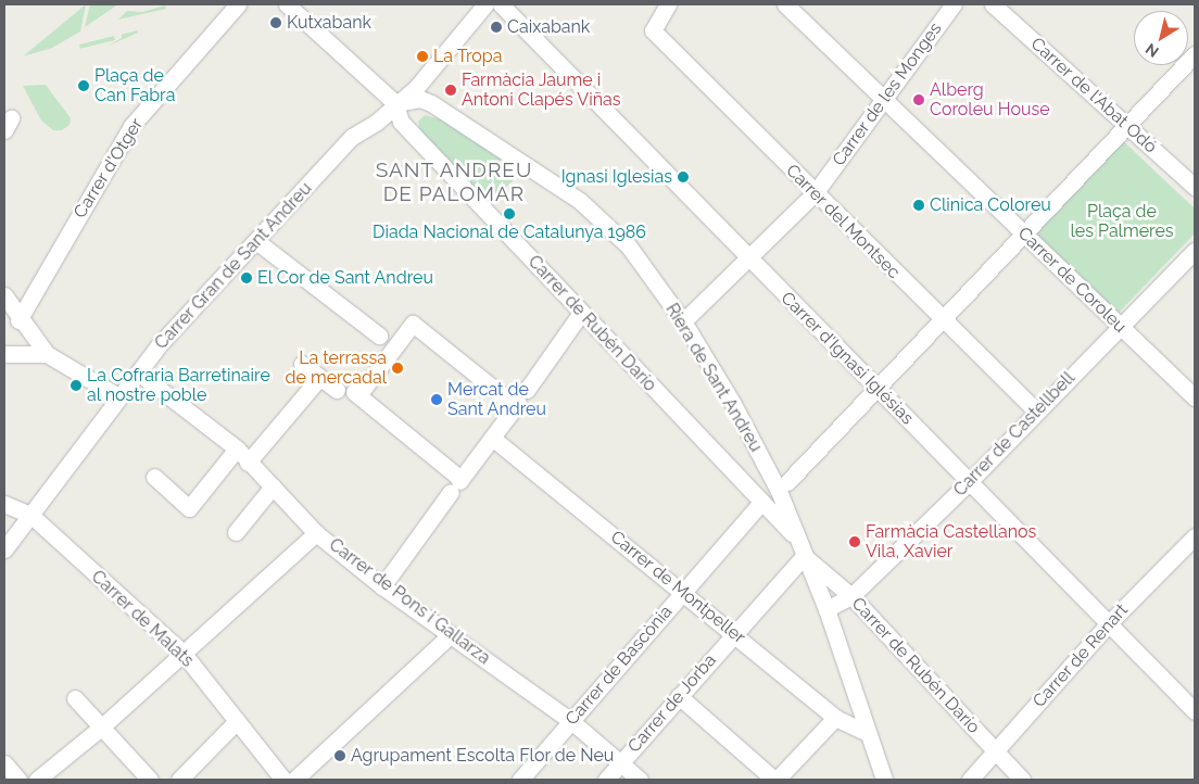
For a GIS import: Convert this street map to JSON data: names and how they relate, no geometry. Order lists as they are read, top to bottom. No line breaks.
{"streets":{"street":["Carrer de les Monges","Carrer de l'Abat Odó","Carrer d'Otger","Carrer del Montsec","Carrer Gran de Sant Andreu","Carrer de Coroleu","Carrer de Rubén Darío","Carrer d'Ignasi Iglésias","Riera de Sant Andreu","Carrer de Castellbell","Carrer de Montpeller","Carrer de Pons i Gallarza","Carrer de Malats","Carrer de Renart","Carrer de Bascònia","Carrer de Jorba"]},"crossings":[["Carrer de les Monges","Carrer del Montsec"],["Carrer de les Monges","Carrer de Coroleu"],["Carrer de les Monges","Carrer d'Ignasi Iglésias"],["Carrer de les Monges","Riera de Sant Andreu"],["Carrer del Montsec","Carrer de Castellbell"],["Carrer Gran de Sant Andreu","Carrer de Rubén Darío"],["Carrer Gran de Sant Andreu","Riera de Sant Andreu"],["Carrer Gran de Sant Andreu","Carrer de Pons i Gallarza"],["Carrer Gran de Sant Andreu","Carrer de Malats"],["Carrer de Coroleu","Carrer de Castellbell"],["Carrer de Rubén Darío","Riera de Sant Andreu"],["Carrer de Rubén Darío","Carrer de Castellbell"],["Carrer de Rubén Darío","Carrer de Renart"],["Carrer de Rubén Darío","Carrer de Bascònia"],["Carrer de Rubén Darío","Carrer de Jorba"],["Carrer d'Ignasi Iglésias","Carrer de Castellbell"],["Carrer d'Ignasi Iglésias","Carrer de Renart"],["Riera de Sant Andreu","Carrer de Castellbell"],["Riera de Sant Andreu","Carrer de Montpeller"],["Riera de Sant Andreu","Carrer de Jorba"],["Carrer de Montpeller","Carrer de Bascònia"],["Carrer de Montpeller","Carrer de Jorba"],["Carrer de Pons i Gallarza","Carrer de Bascònia"],["Carrer de Pons i Gallarza","Carrer de Jorba"]],"districts":["SANT ANDREU DE PALOMAR"],"parks":["Plaça de les Palmeres"],"places":["Kutxabank","Caixabank","La Tropa","Plaça de Can Fabra","Farmàcia Jaume i Antoni Clapés Viñas","Alberg Coroleu House","Ignasi Iglesias","Clinica Coloreu","Diada Nacional de Catalunya 1986","El Cor de Sant Andreu","La terrassa de mercadal","La Cofraria Barretinaire al nostre poble","Mercat de Sant Andreu","Farmàcia Castellanos Vila, Xavier","Agrupament Escolta Flor de Neu"],"north":"bottom left"}
